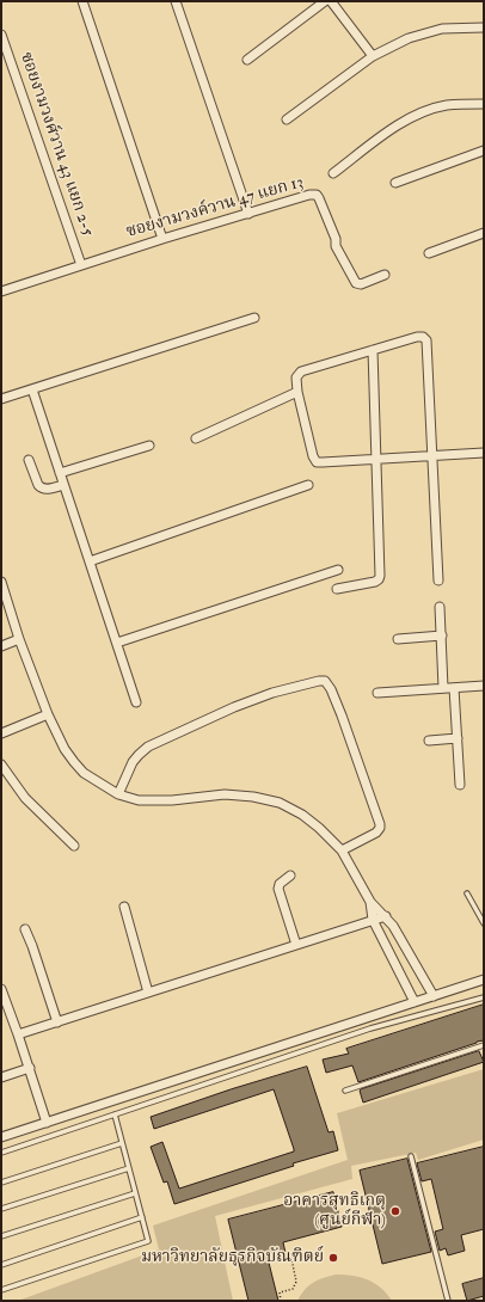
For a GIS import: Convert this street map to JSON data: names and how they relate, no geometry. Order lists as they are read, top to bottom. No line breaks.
{"streets":{"street":["ซอยงามวงศ์วาน 43 แยก 2-5","ซอยงามวงค์วาน 47 แยก 13"]},"crossings":[["ซอยงามวงศ์วาน 43 แยก 2-5","ซอยงามวงค์วาน 47 แยก 13"]],"places":["อาคารสุทธิเกตุ (ศูนย์กีฬา)","มหาวิทยาลัยธุรกิจบัณฑิตย์"]}
